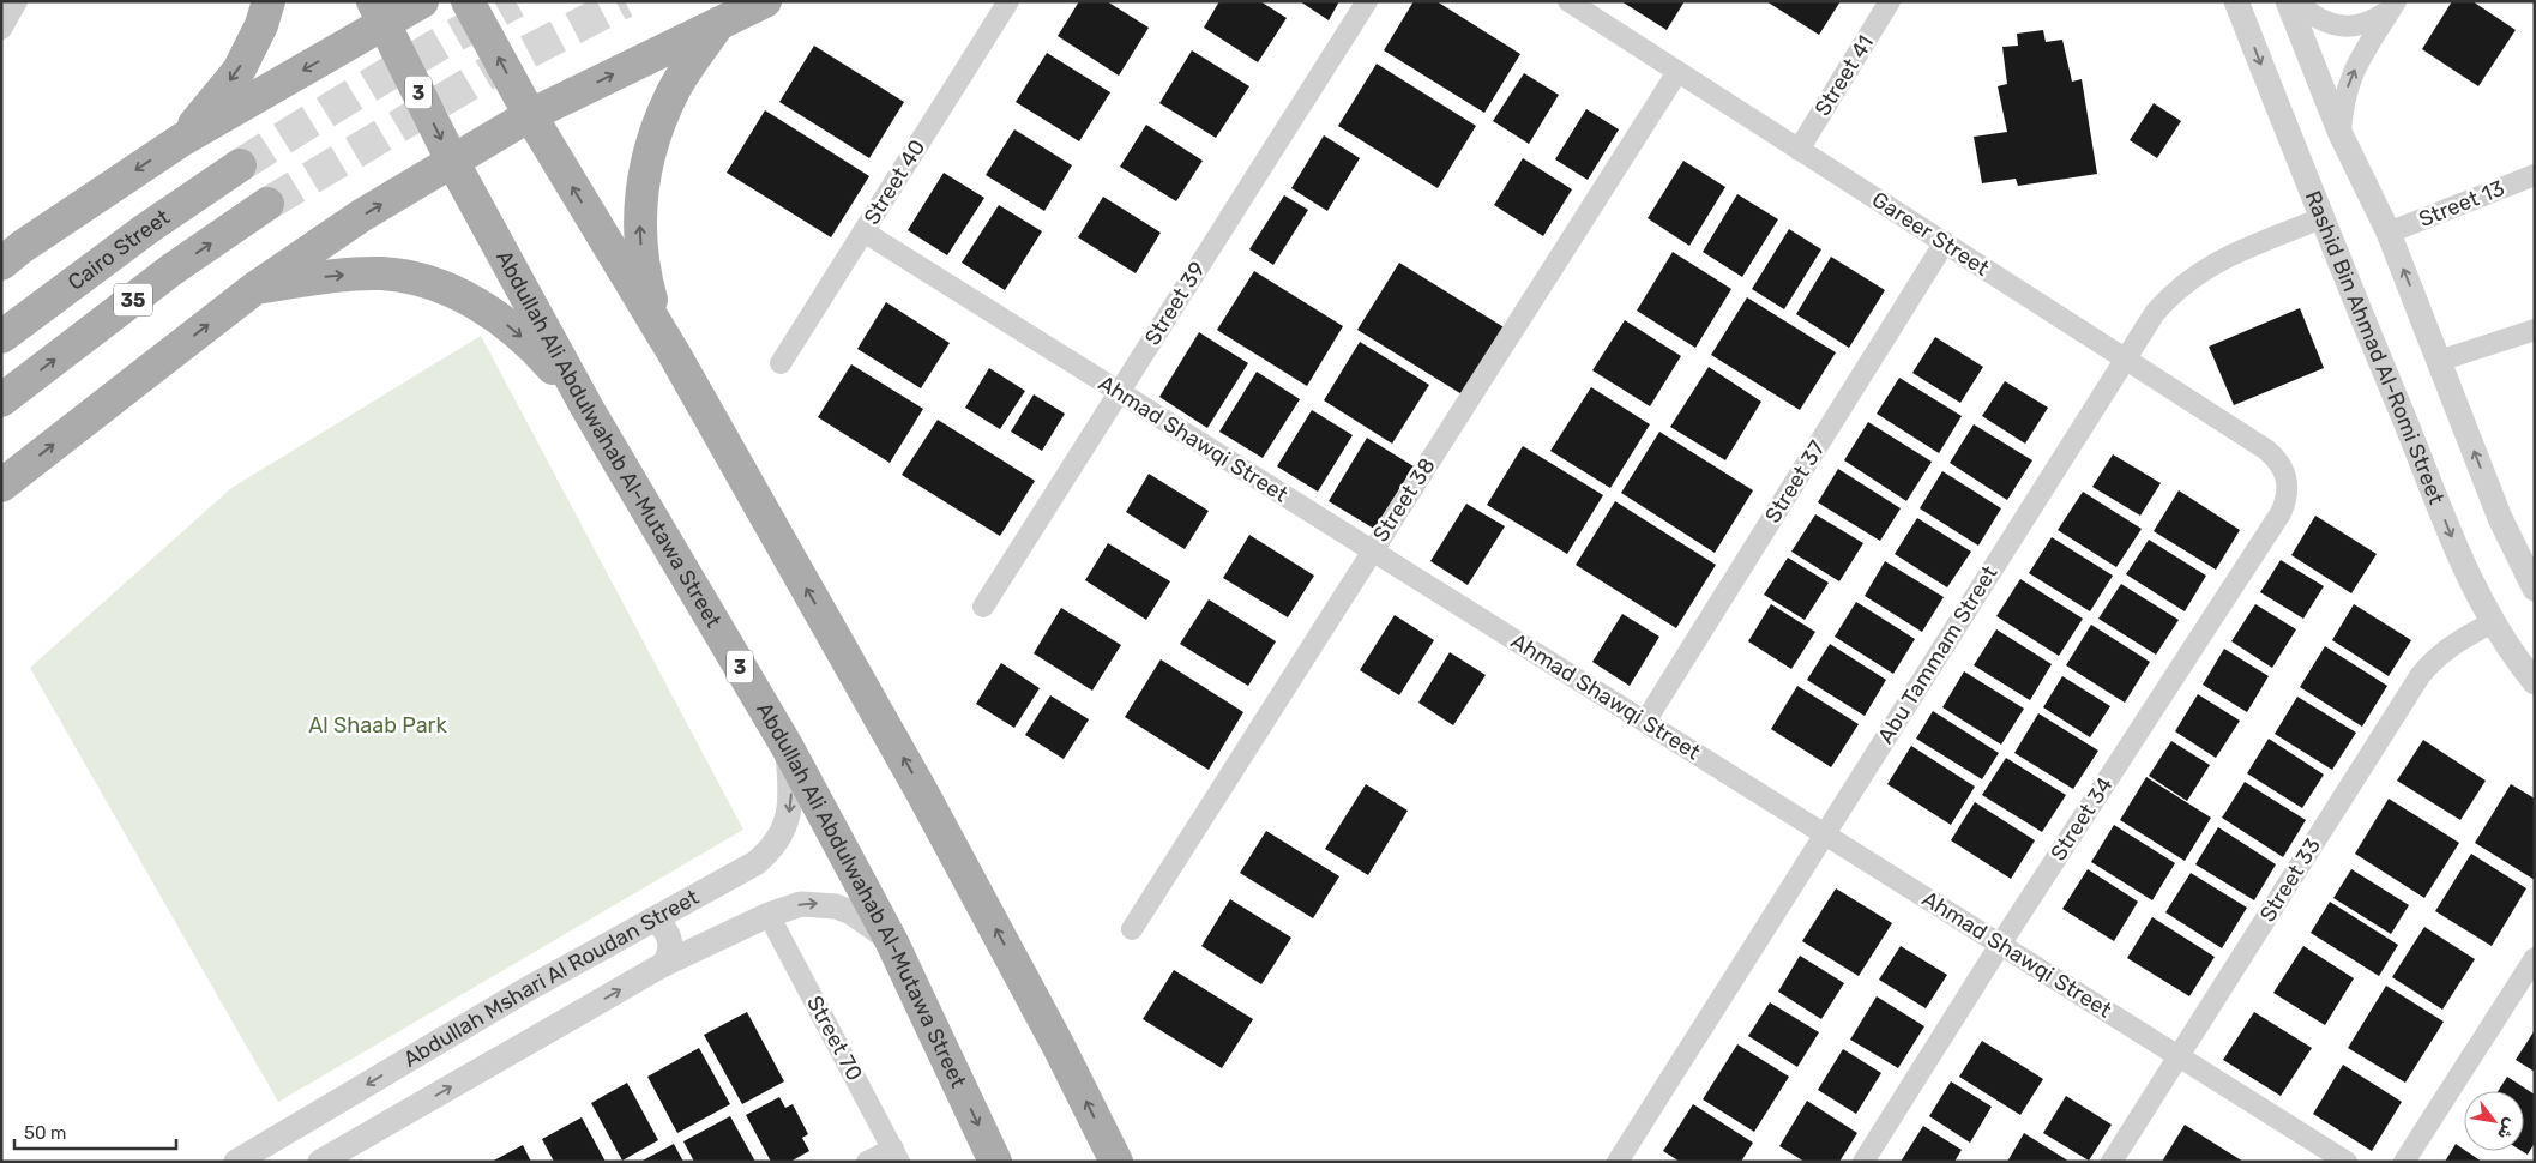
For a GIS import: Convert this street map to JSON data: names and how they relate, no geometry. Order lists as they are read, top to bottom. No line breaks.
{"streets":{"main road":["3","Cairo Street","35","Abdullah Ali Abdulwahab Al-Mutawa Street"],"street":["Street 41","Street 40","Street 13","Gareer Street","Street 39","Rashid Bin Ahmad Al-Romi Street","Ahmad Shawqi Street","Street 37","Street 38","Abu Tammam Street","Street 34","Street 33","Abdullah Mshari Al Roudan Street","Street 70"]},"crossings":[["Street 41","Gareer Street"],["Street 40","Ahmad Shawqi Street"],["Gareer Street","Street 37"],["Gareer Street","Street 38"],["Gareer Street","Abu Tammam Street"],["Gareer Street","Street 34"],["Street 39","Ahmad Shawqi Street"],["Rashid Bin Ahmad Al-Romi Street","Abu Tammam Street"],["Rashid Bin Ahmad Al-Romi Street","Street 33"],["Abdullah Ali Abdulwahab Al-Mutawa Street","Abdullah Mshari Al Roudan Street"],["Ahmad Shawqi Street","Street 37"],["Ahmad Shawqi Street","Street 38"],["Ahmad Shawqi Street","Abu Tammam Street"],["Ahmad Shawqi Street","Street 34"],["Ahmad Shawqi Street","Street 33"],["Abdullah Mshari Al Roudan Street","Street 70"]],"parks":["Al Shaab Park"],"scale_bar":"50 m","north":"bottom right"}
